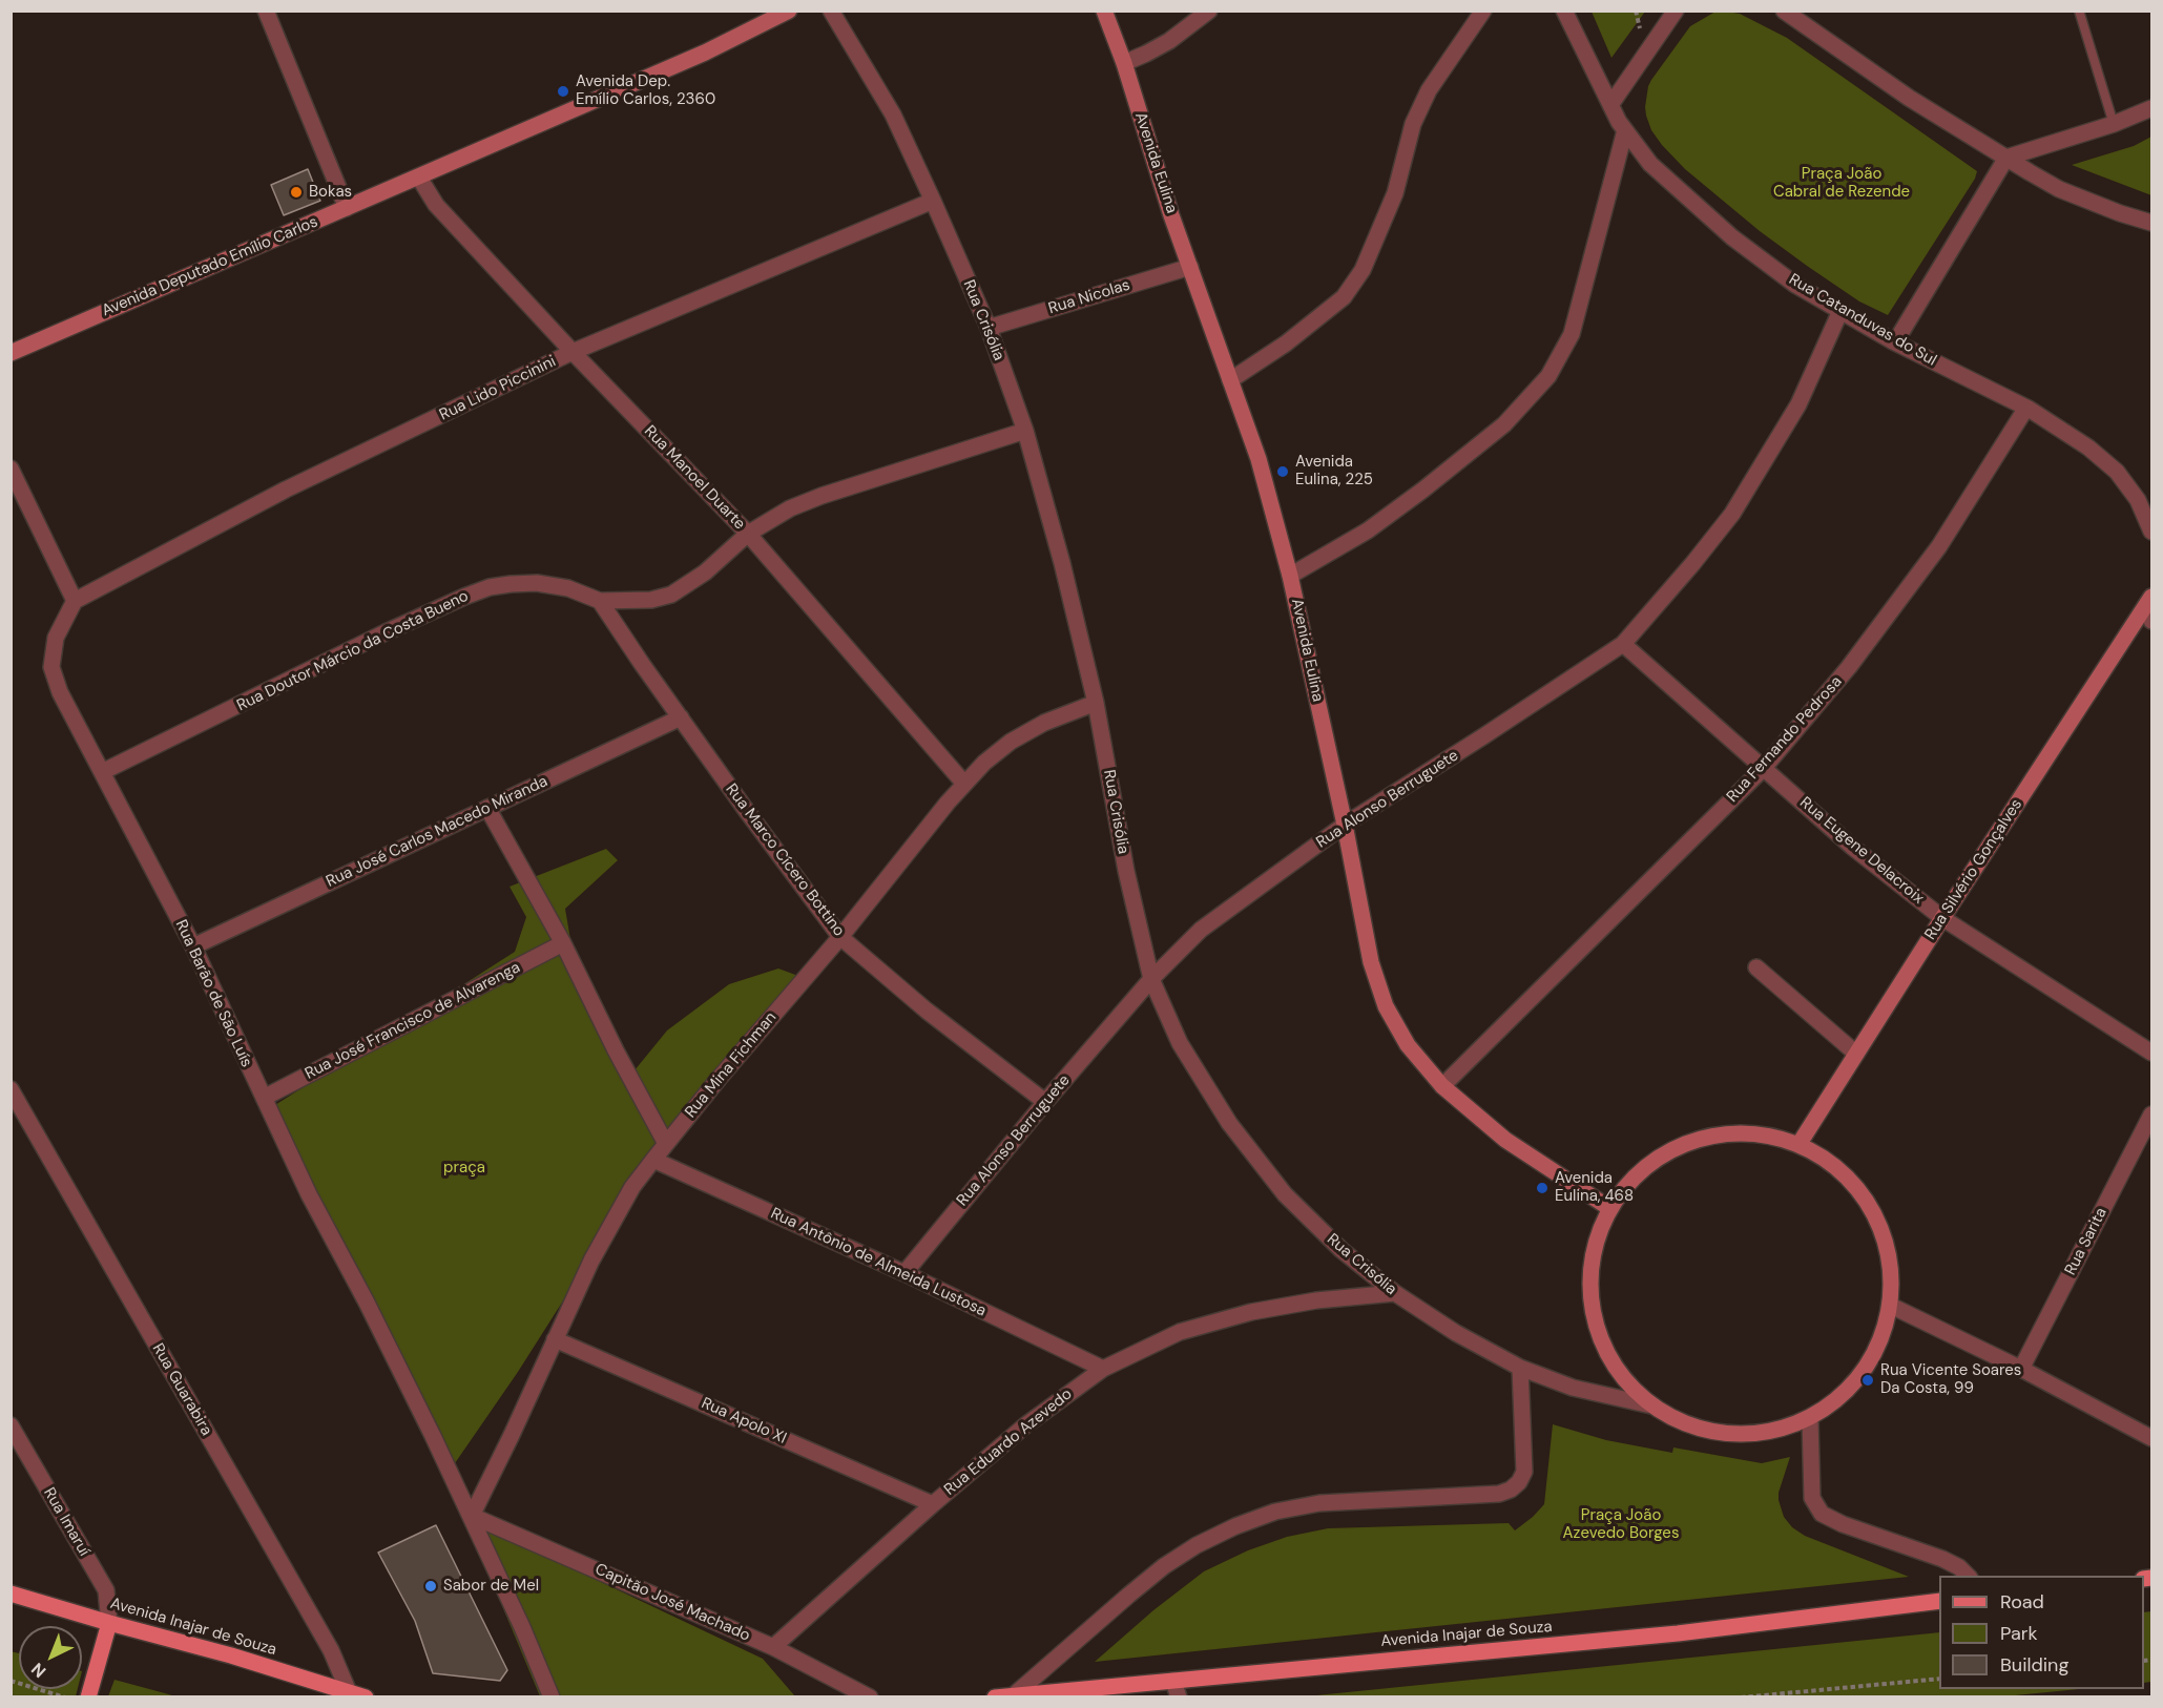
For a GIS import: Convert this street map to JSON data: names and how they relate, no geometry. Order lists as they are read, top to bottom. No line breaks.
{"streets":{"main road":["Avenida Inajar de Souza"],"street":["Avenida Eulina","Avenida Deputado Emílio Carlos","Rua Nicolas","Rua Crisólia","Rua Catanduvas do Sul","Rua Lido Piccinini","Rua Manoel Duarte","Rua Doutor Márcio da Costa Bueno","Rua Fernando Pedrosa","Rua Alonso Berruguete","Rua José Carlos Macedo Miranda","Rua Eugene Delacroix","Rua Marco Cícero Bottino","Rua Silvério Gonçalves","Rua Barão de São Luís","Rua José Francisco de Alvarenga","Rua Mina Fichman","Rua Sarita","Rua Antônio de Almeida Lustosa","Rua Guarabira","Rua Apolo XI","Rua Eduardo Azevedo","Rua Imaruí","Capitão José Machado"]},"crossings":[["Avenida Eulina","Rua Nicolas"],["Avenida Eulina","Rua Fernando Pedrosa"],["Avenida Eulina","Rua Alonso Berruguete"],["Avenida Deputado Emílio Carlos","Rua Manoel Duarte"],["Rua Nicolas","Rua Crisólia"],["Rua Crisólia","Rua Lido Piccinini"],["Rua Crisólia","Rua Doutor Márcio da Costa Bueno"],["Rua Crisólia","Rua Alonso Berruguete"],["Rua Crisólia","Rua Mina Fichman"],["Rua Crisólia","Rua Eduardo Azevedo"],["Rua Catanduvas do Sul","Rua Fernando Pedrosa"],["Rua Catanduvas do Sul","Rua Alonso Berruguete"],["Rua Lido Piccinini","Rua Manoel Duarte"],["Rua Lido Piccinini","Rua Barão de São Luís"],["Rua Manoel Duarte","Rua Doutor Márcio da Costa Bueno"],["Rua Manoel Duarte","Rua Mina Fichman"],["Rua Doutor Márcio da Costa Bueno","Rua Marco Cícero Bottino"],["Rua Doutor Márcio da Costa Bueno","Rua Barão de São Luís"],["Rua Fernando Pedrosa","Rua Eugene Delacroix"],["Rua Alonso Berruguete","Rua Eugene Delacroix"],["Rua Alonso Berruguete","Rua Marco Cícero Bottino"],["Rua Alonso Berruguete","Rua Antônio de Almeida Lustosa"],["Rua José Carlos Macedo Miranda","Rua Marco Cícero Bottino"],["Rua José Carlos Macedo Miranda","Rua Barão de São Luís"],["Rua Eugene Delacroix","Rua Silvério Gonçalves"],["Rua Marco Cícero Bottino","Rua Mina Fichman"],["Rua Barão de São Luís","Rua José Francisco de Alvarenga"],["Rua Barão de São Luís","Rua Mina Fichman"],["Rua Barão de São Luís","Capitão José Machado"],["Rua Mina Fichman","Rua Antônio de Almeida Lustosa"],["Rua Mina Fichman","Rua Apolo XI"],["Rua Mina Fichman","Capitão José Machado"],["Rua Antônio de Almeida Lustosa","Rua Eduardo Azevedo"],["Rua Guarabira","Avenida Inajar de Souza"],["Rua Apolo XI","Rua Eduardo Azevedo"],["Rua Eduardo Azevedo","Capitão José Machado"],["Rua Imaruí","Avenida Inajar de Souza"]],"parks":["Praça João Cabral de Rezende","praça","Praça João Azevedo Borges"],"places":["Avenida Dep. Emílio Carlos, 2360","Bokas","Avenida Eulina, 225","Avenida Eulina, 468","Rua Vicente Soares Da Costa, 99","Sabor de Mel"],"legend":["Road","Park","Building"],"north":"bottom left"}
